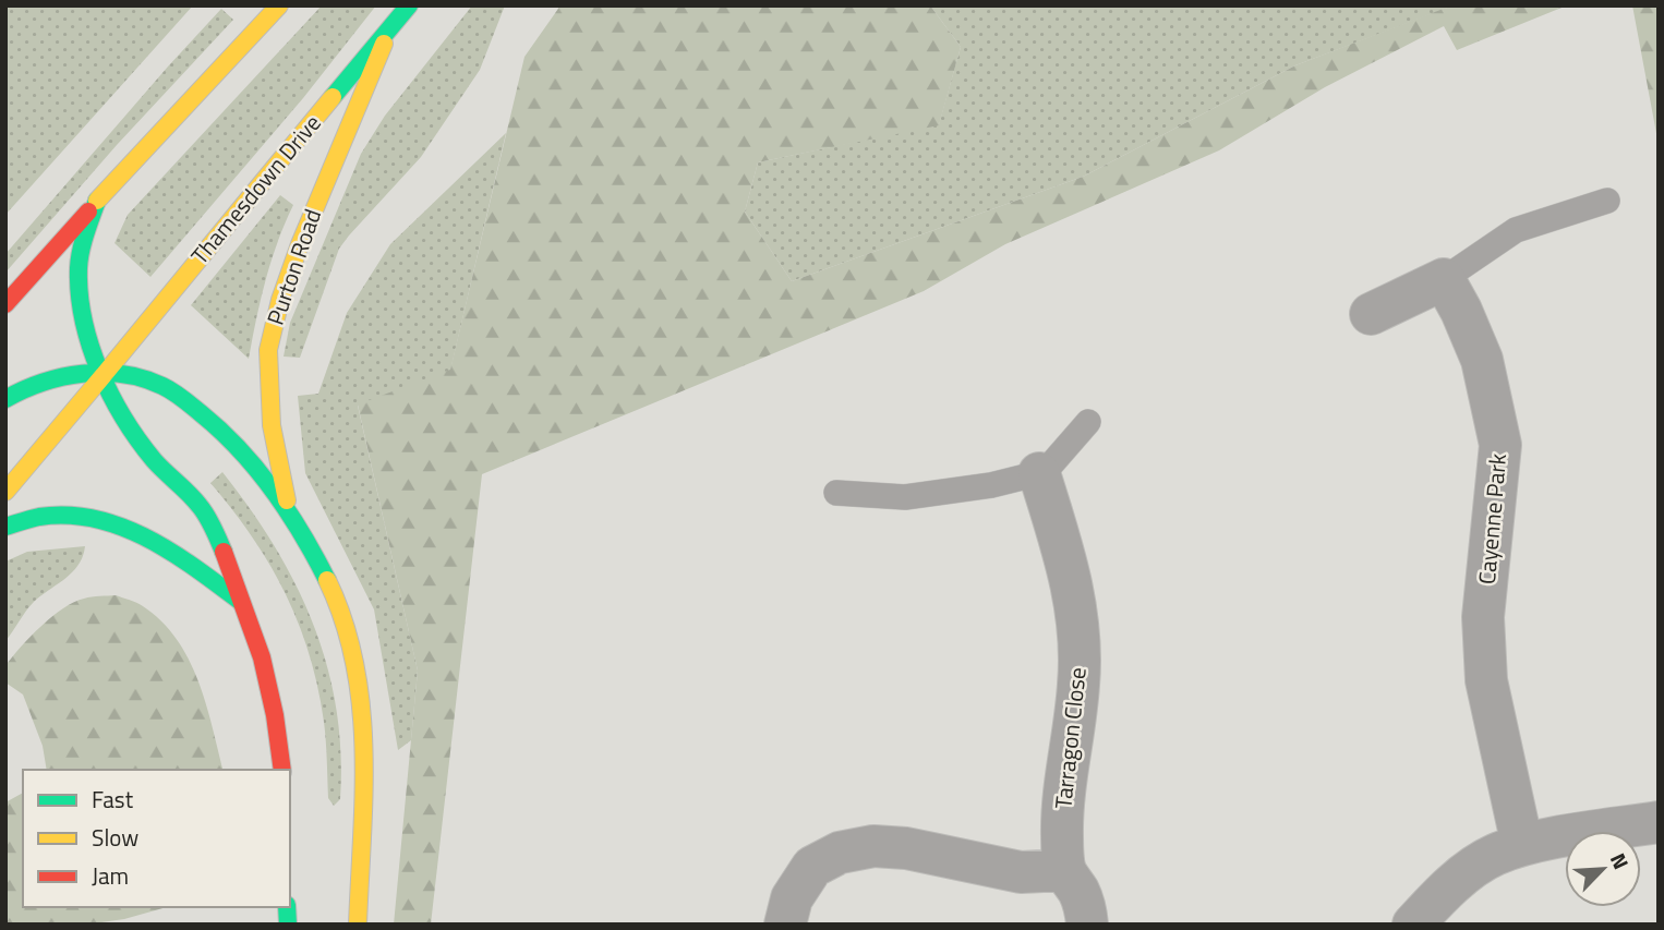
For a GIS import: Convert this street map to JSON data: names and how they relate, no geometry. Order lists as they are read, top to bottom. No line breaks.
{"streets":{"main road":["Thamesdown Drive","Purton Road"],"street":["Cayenne Park","Tarragon Close"]},"crossings":[["Thamesdown Drive","Purton Road"]],"legend":["Fast","Slow","Jam"],"north":"top right"}
